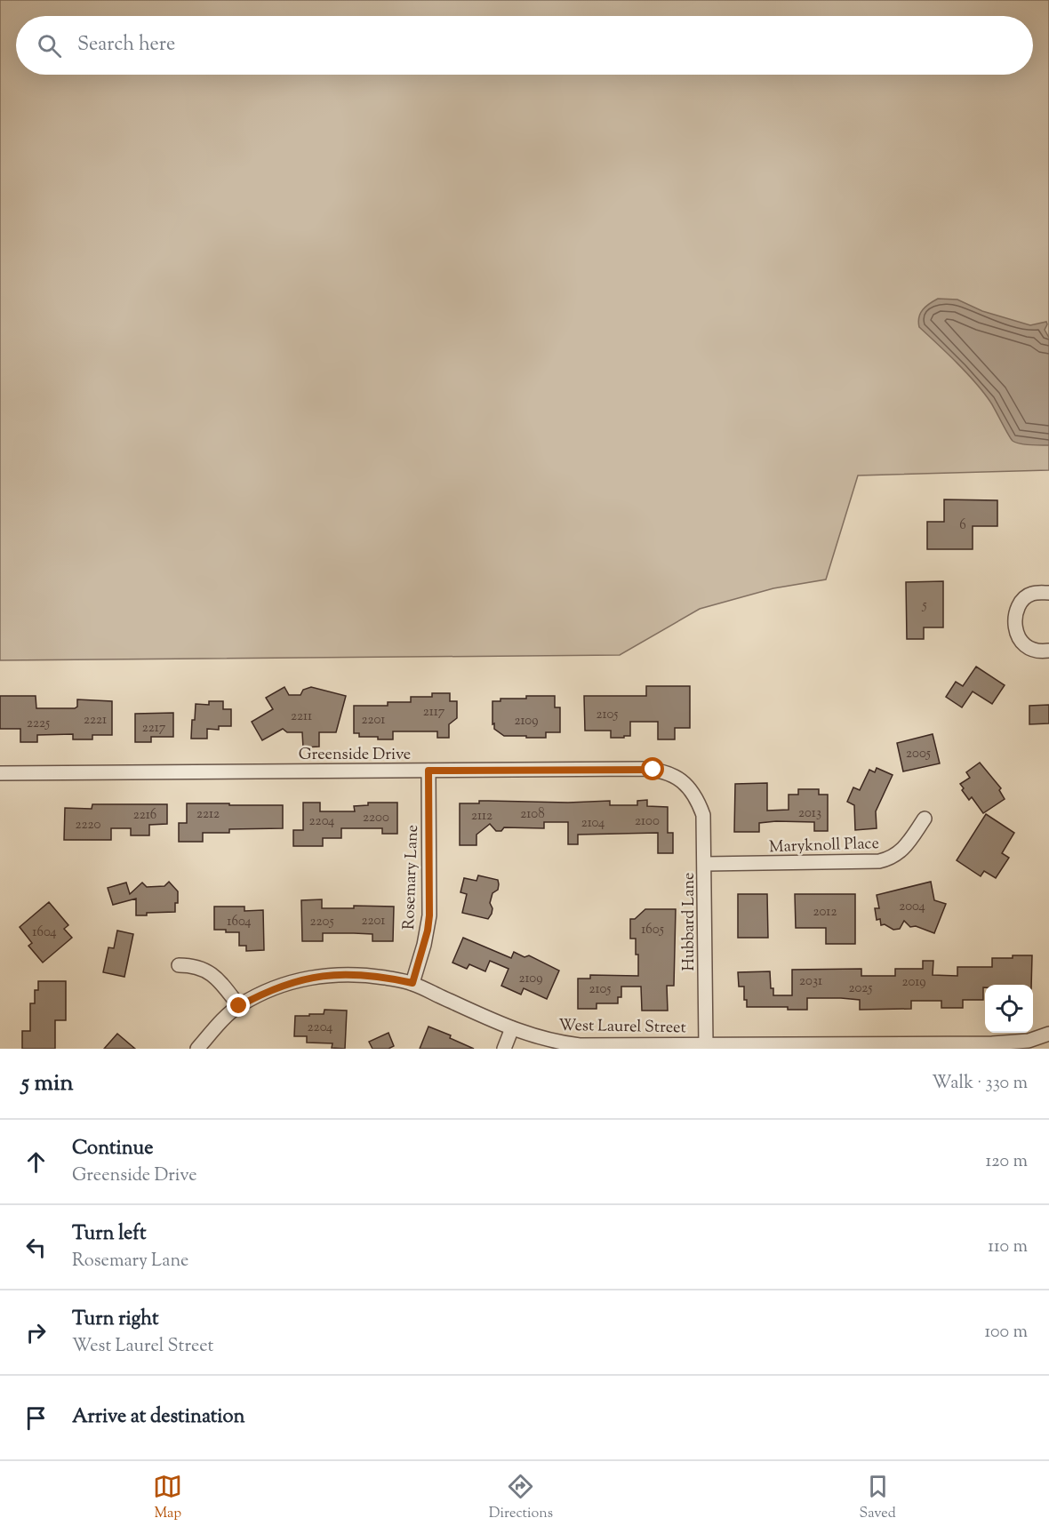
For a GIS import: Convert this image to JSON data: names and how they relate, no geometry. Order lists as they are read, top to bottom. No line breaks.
{"streets":{"street":["Greenside Drive","Maryknoll Place","Rosemary Lane","Hubbard Lane","West Laurel Street"]},"crossings":[["Greenside Drive","Rosemary Lane"],["Greenside Drive","Hubbard Lane"],["Maryknoll Place","Hubbard Lane"],["Rosemary Lane","West Laurel Street"],["Hubbard Lane","West Laurel Street"]],"house_numbers":["6","5","2117","2105","2211","2221","2201","2109","2225","2217","2005","2013","2212","2108","2216","2112","2200","2204","2100","2104","2220","2004","2012","2201","1604","2205","1605","1604","2109","2031","2019","2025","2105","2204"],"page":{"search":"Search here","heading":["5 min","Walk · 330 m"],"list":[["Continue","Greenside Drive","120 m"],["Turn left","Rosemary Lane","110 m"],["Turn right","West Laurel Street","100 m"],"Arrive at destination"],"nav":["Map","Directions","Saved"]}}
